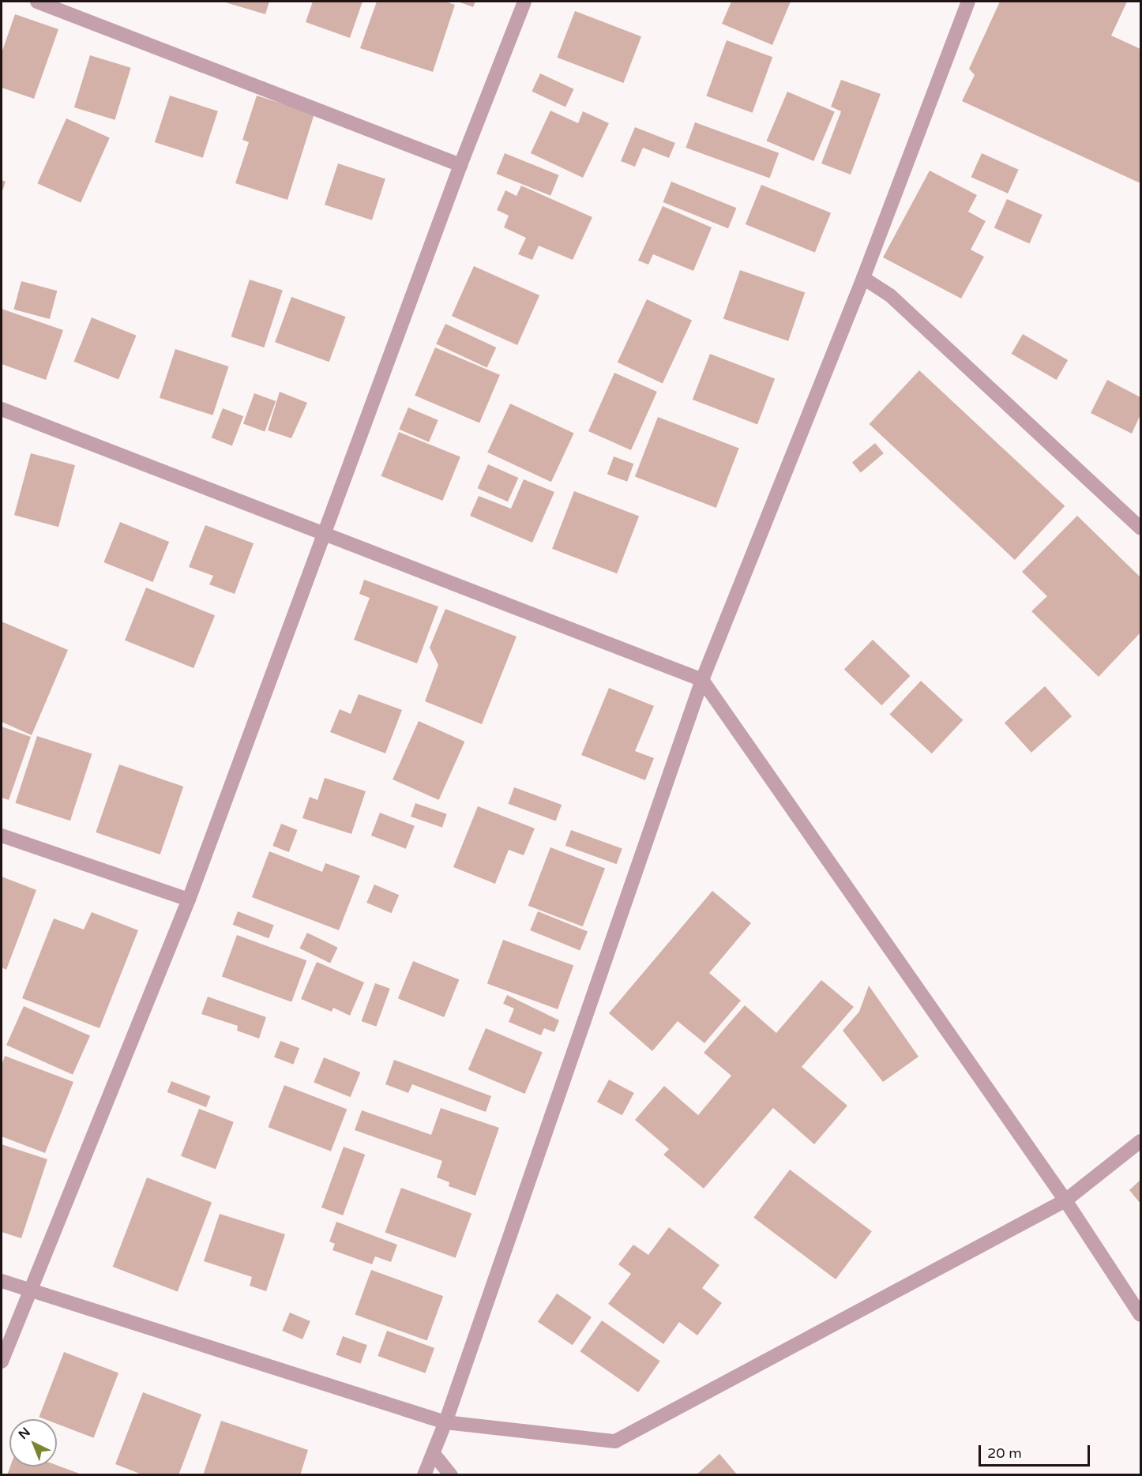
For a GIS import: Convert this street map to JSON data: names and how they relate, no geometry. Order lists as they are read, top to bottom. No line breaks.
{"scale_bar":"20 m","north":"top left"}
